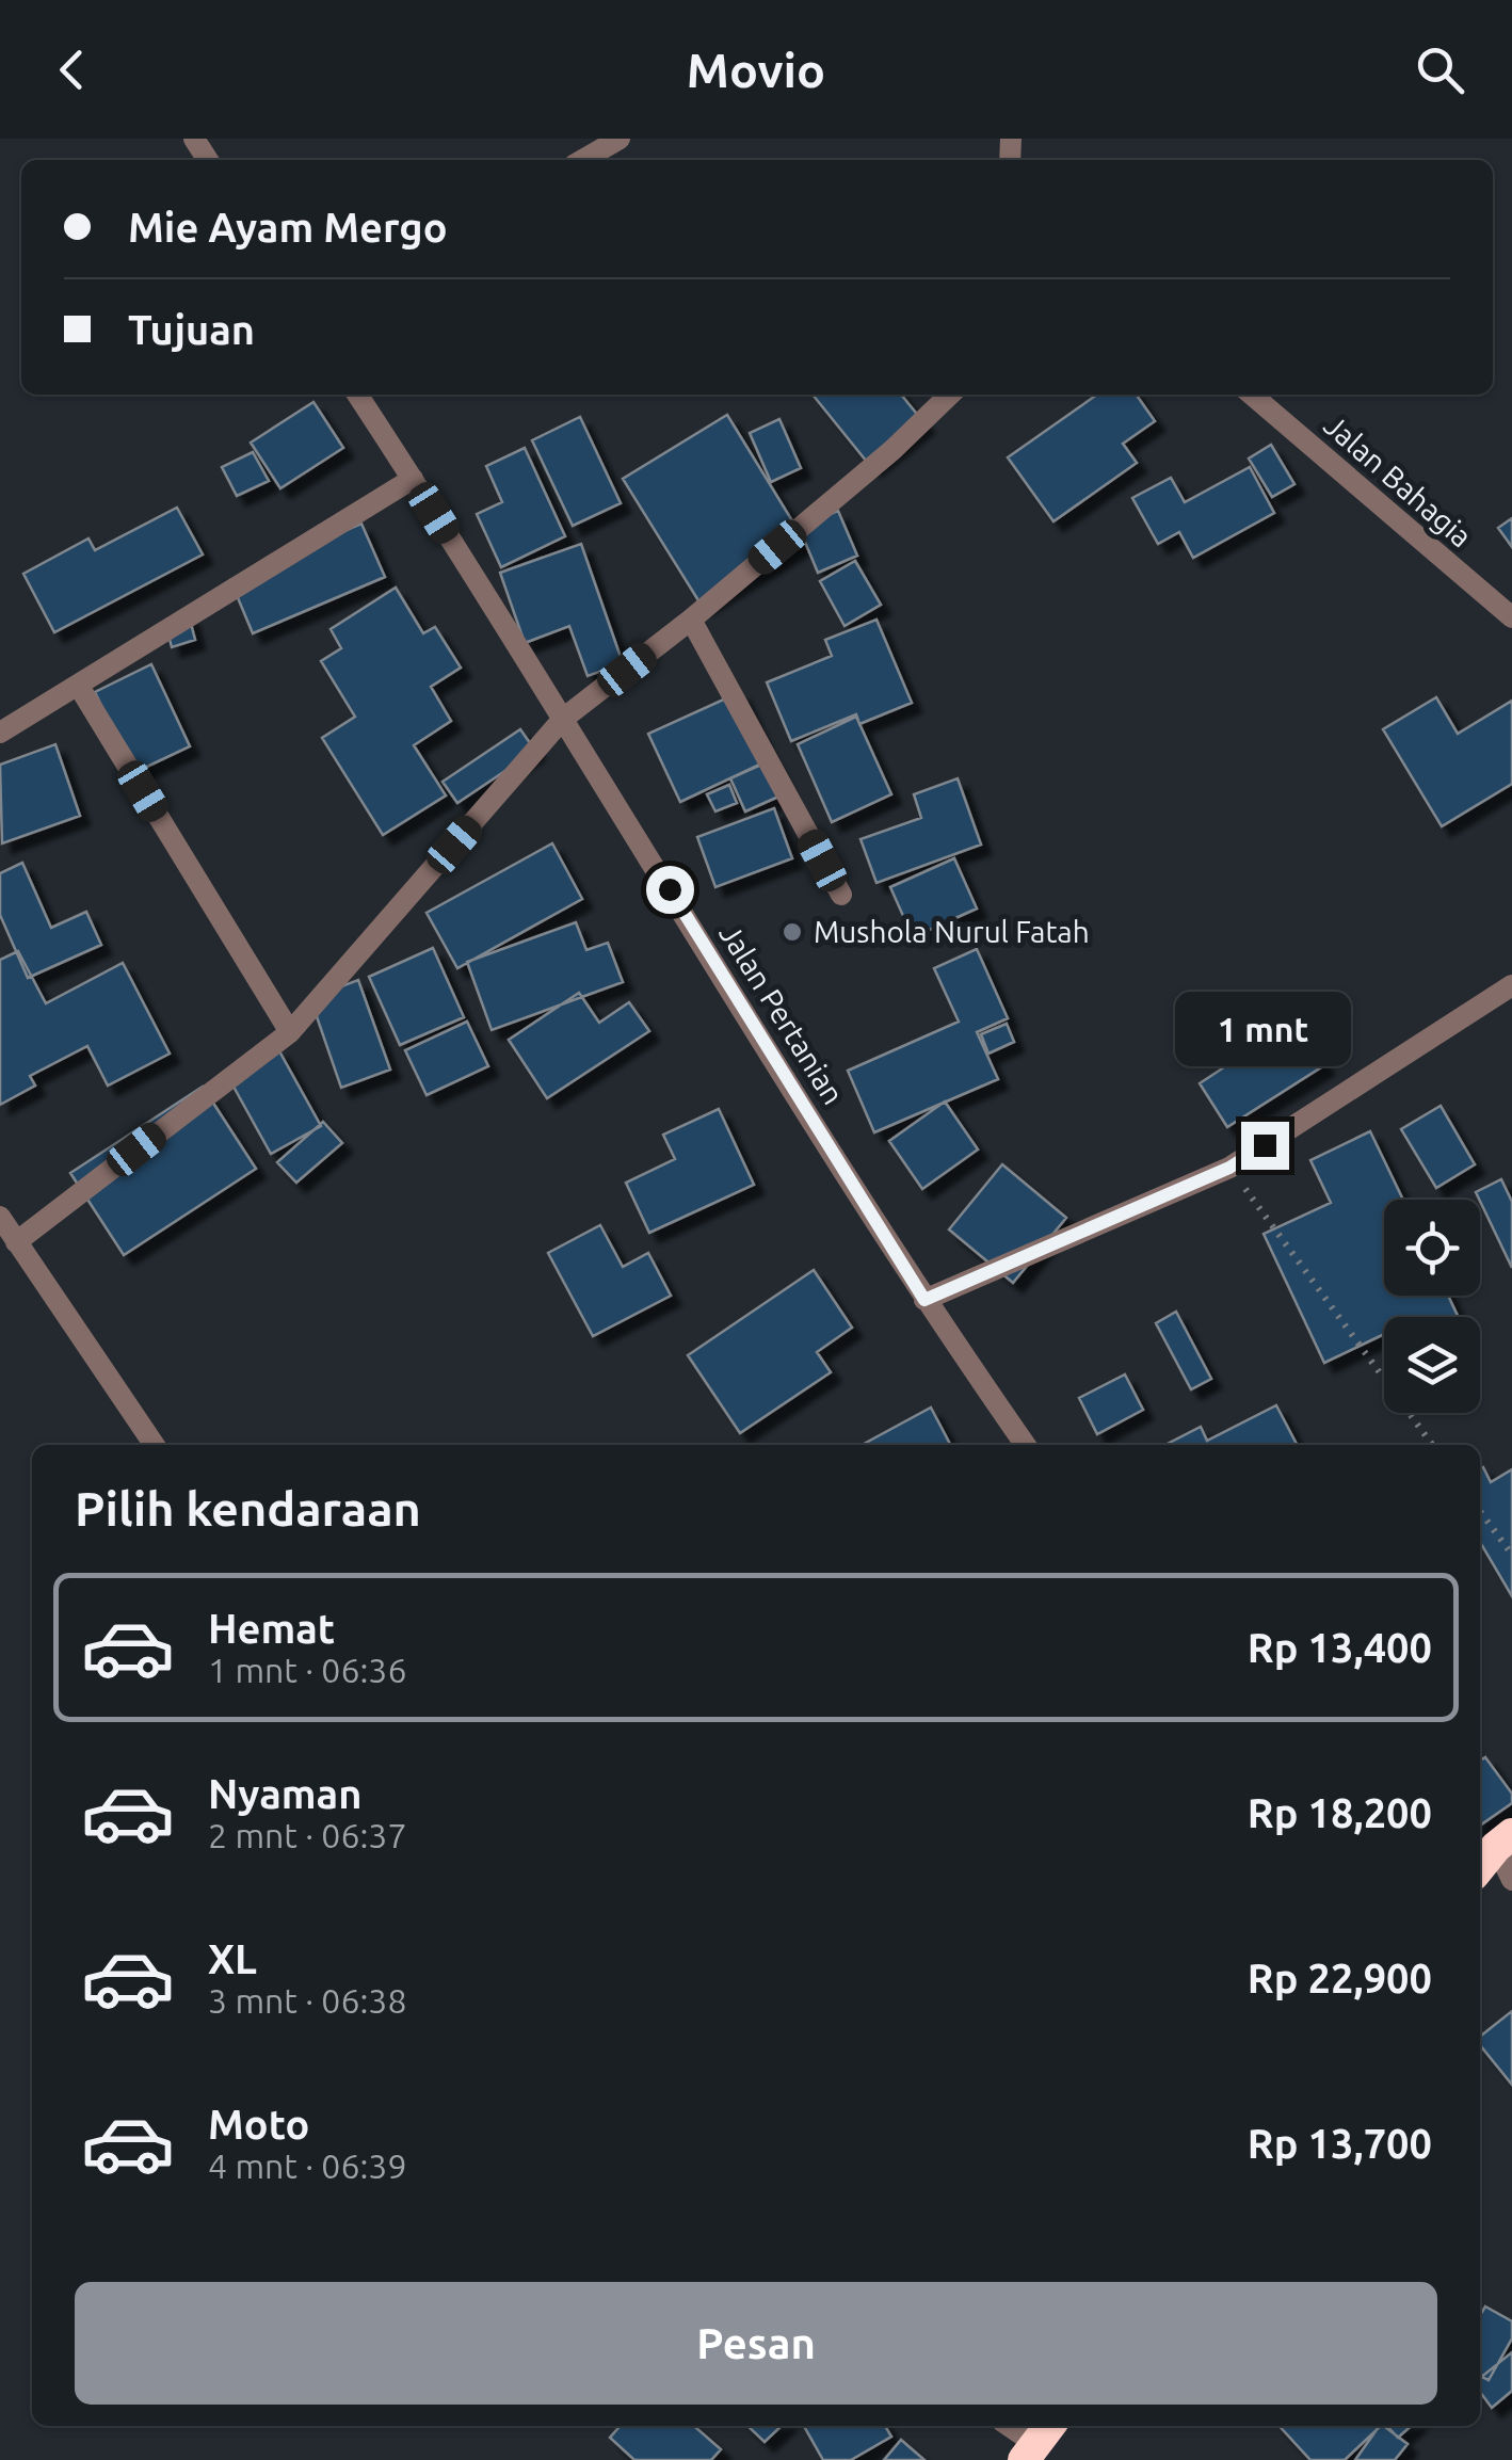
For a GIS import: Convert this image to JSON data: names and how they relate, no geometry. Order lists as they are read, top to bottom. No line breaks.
{"streets":{"street":["Jalan Bahagia","Jalan Pertanian"]},"places":["Mushola Nurul Fatah"],"page":{"header":"Movio","banner":["Mie Ayam Mergo","Tujuan"],"bubble":"1 mnt","heading":"Pilih kendaraan","list":[{"name":"Hemat","note":"1 mnt · 06:36","value":"Rp 13,400"},{"name":"Nyaman","note":"2 mnt · 06:37","value":"Rp 18,200"},{"name":"XL","note":"3 mnt · 06:38","value":"Rp 22,900"},{"name":"Moto","note":"4 mnt · 06:39","value":"Rp 13,700"}],"buttons":"Pesan"}}
